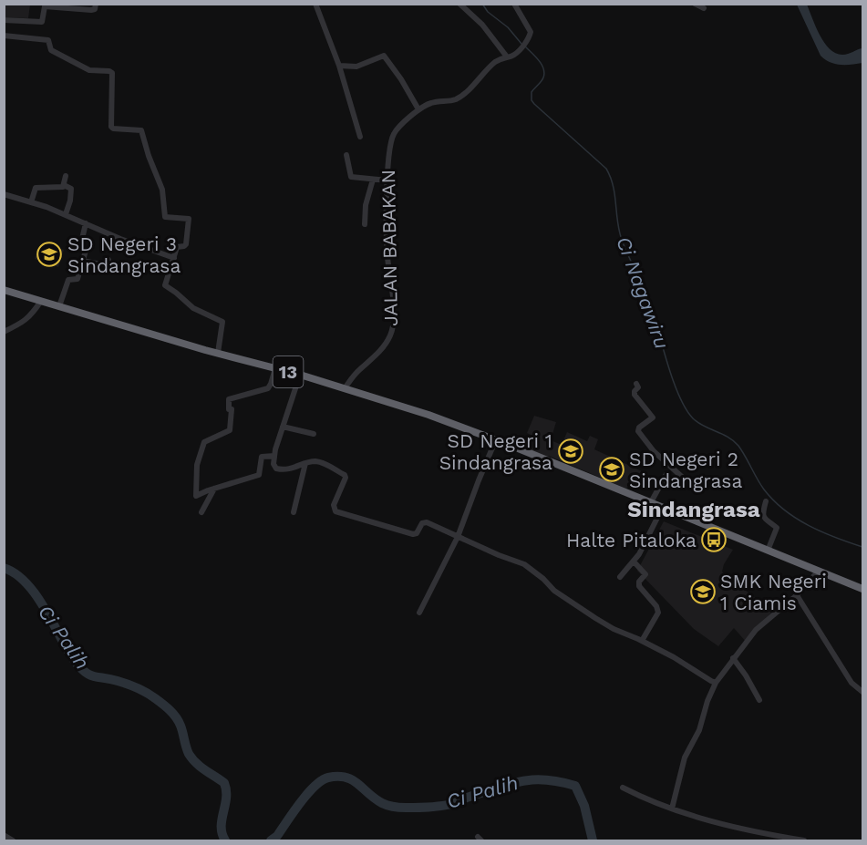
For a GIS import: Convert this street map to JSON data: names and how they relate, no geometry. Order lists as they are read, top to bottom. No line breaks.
{"streets":{"highway":["13"],"street":["JALAN BABAKAN"]},"crossings":[["JALAN BABAKAN","13"]],"districts":["Sindangrasa"],"water":["Ci Nagawiru","Ci Palih"],"places":{"school or university":["SD Negeri 3 Sindangrasa","SD Negeri 1 Sindangrasa","SD Negeri 2 Sindangrasa","SMK Negeri 1 Ciamis"],"bus stop":["Halte Pitaloka"]}}
